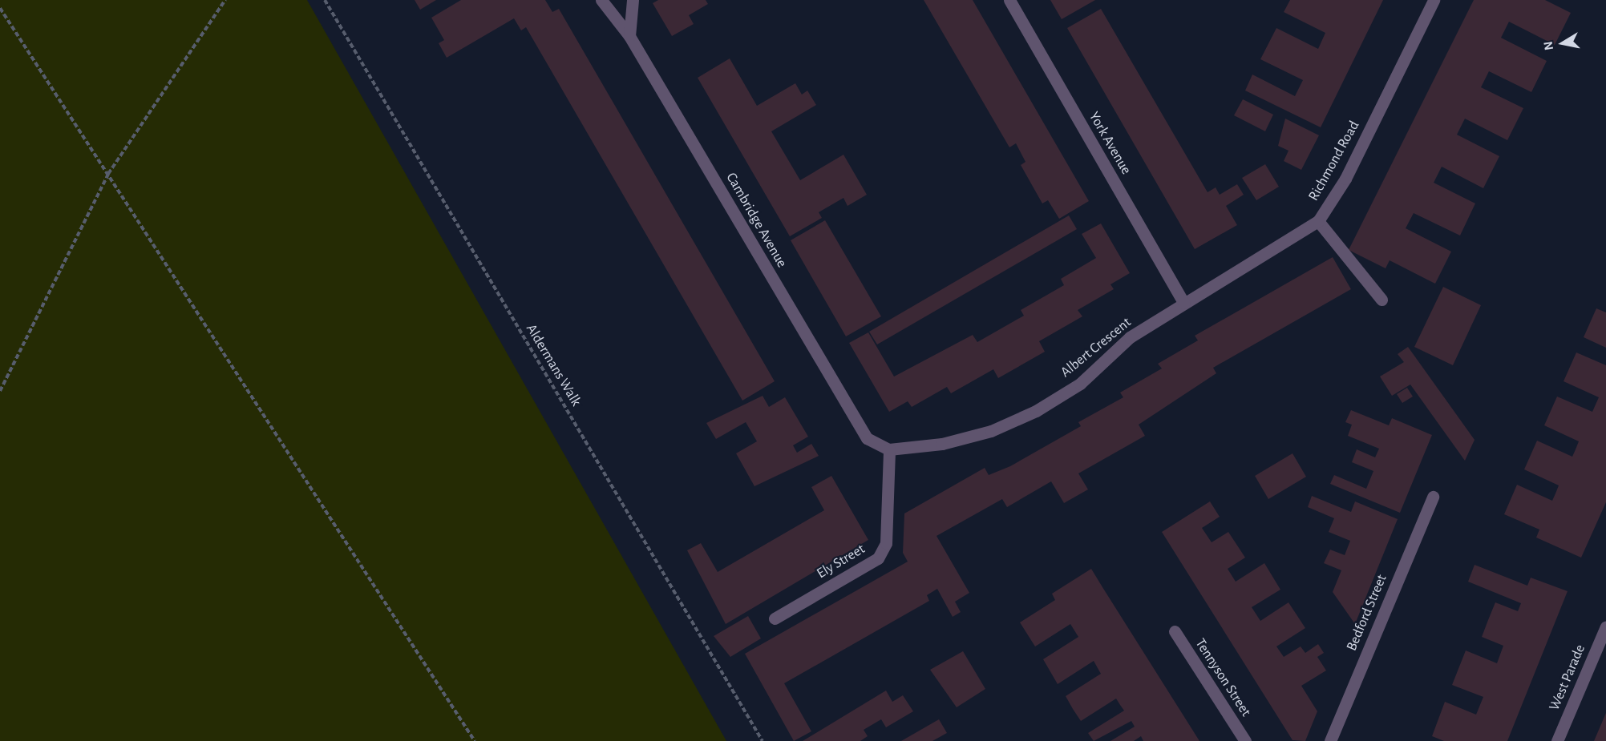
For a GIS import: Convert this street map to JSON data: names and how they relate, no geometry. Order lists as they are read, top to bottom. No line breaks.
{"streets":{"street":["York Avenue","Richmond Road","Cambridge Avenue","Albert Crescent","Ely Street","Bedford Street","Tennyson Street","West Parade"],"path":["Aldermans Walk"]},"crossings":[["York Avenue","Richmond Road"],["York Avenue","Albert Crescent"],["Richmond Road","Albert Crescent"],["Cambridge Avenue","Albert Crescent"],["Cambridge Avenue","Ely Street"],["Albert Crescent","Ely Street"]],"north":"left"}
